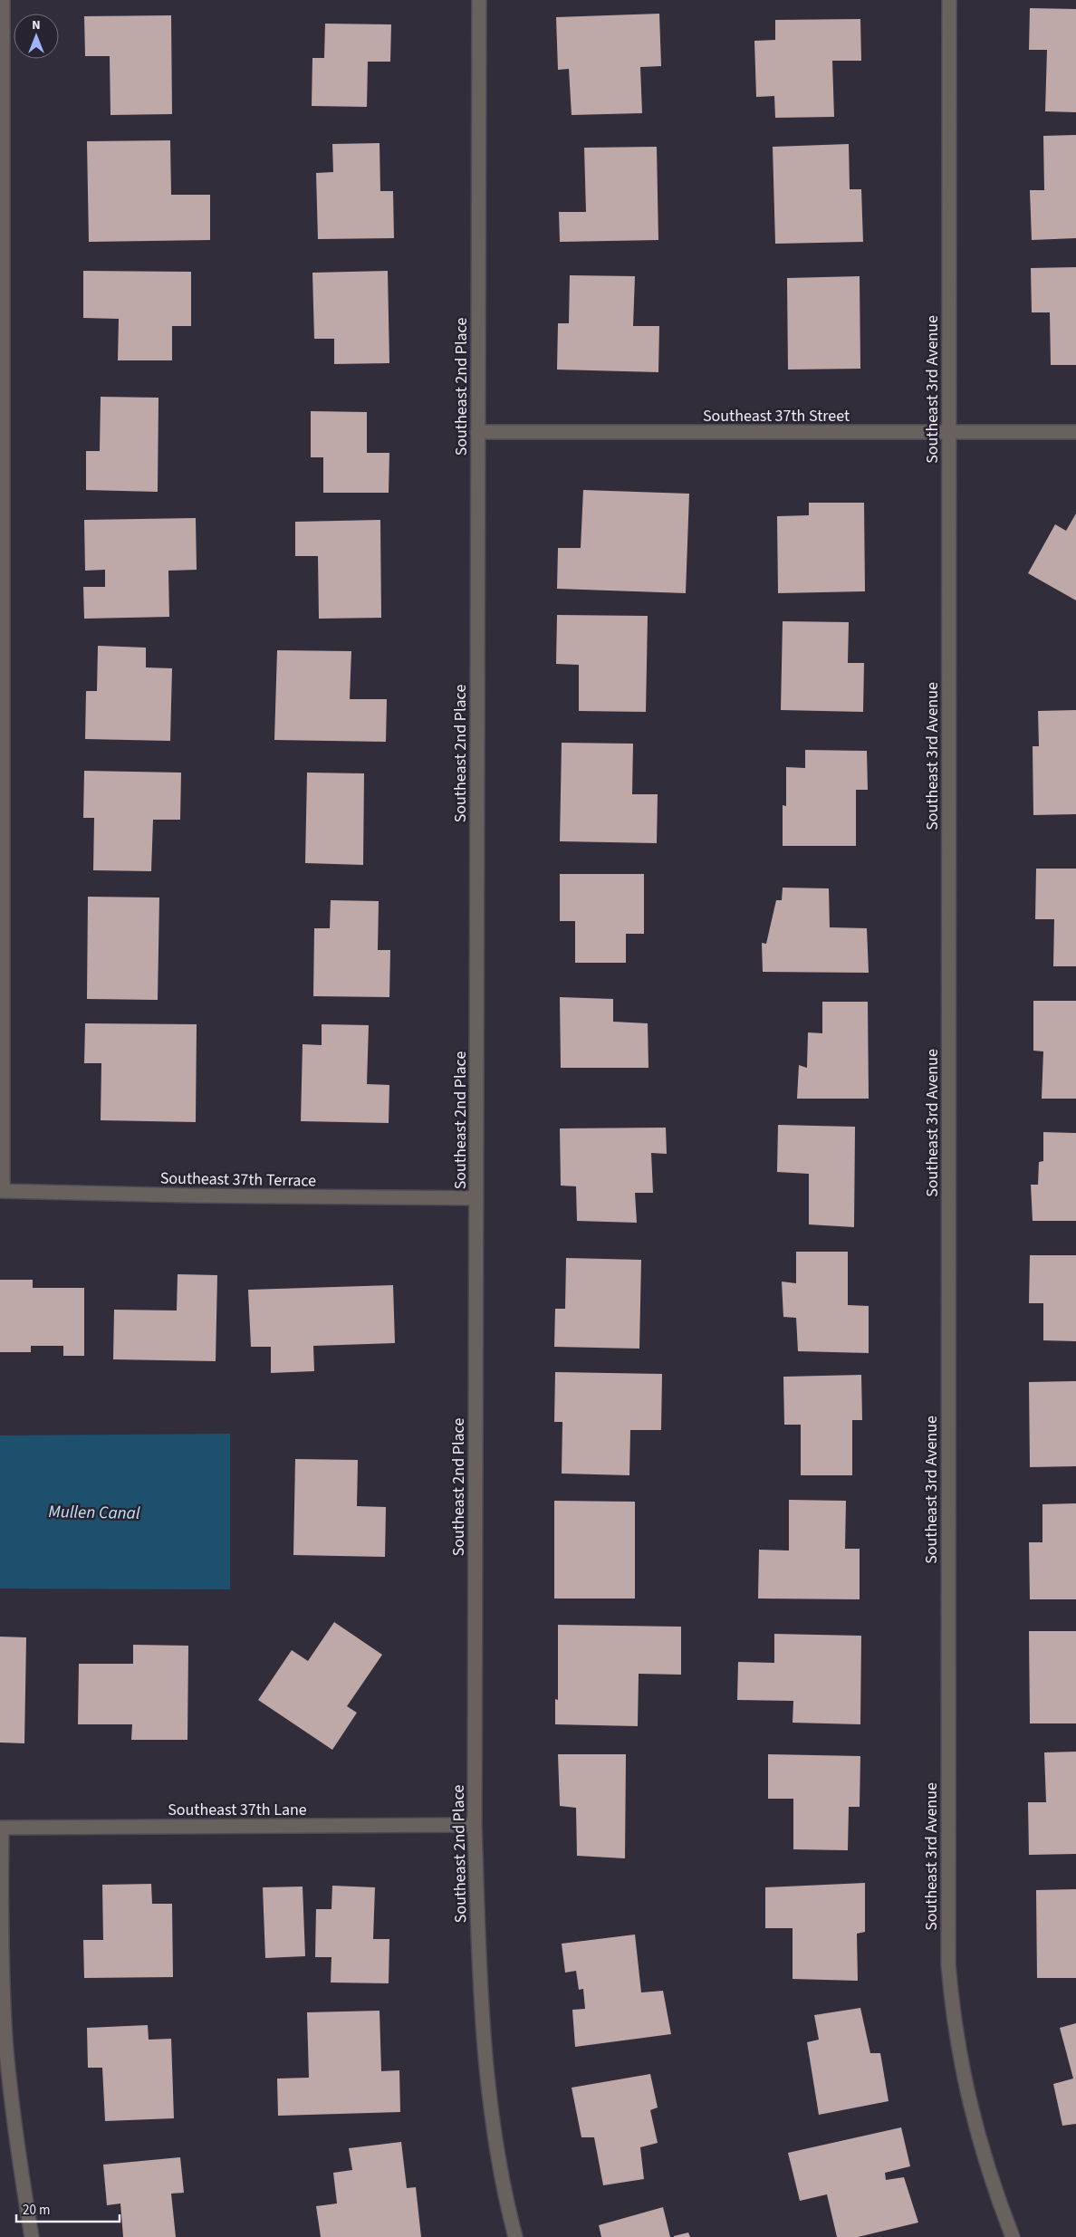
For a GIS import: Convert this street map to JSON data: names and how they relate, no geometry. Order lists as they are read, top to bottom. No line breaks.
{"streets":{"street":["Southeast 2nd Place","Southeast 3rd Avenue","Southeast 37th Street","Southeast 37th Terrace","Southeast 37th Lane"]},"crossings":[["Southeast 2nd Place","Southeast 37th Street"],["Southeast 2nd Place","Southeast 37th Terrace"],["Southeast 2nd Place","Southeast 37th Lane"],["Southeast 3rd Avenue","Southeast 37th Street"]],"water":["Mullen Canal"],"scale_bar":"20 m","north":"top"}
